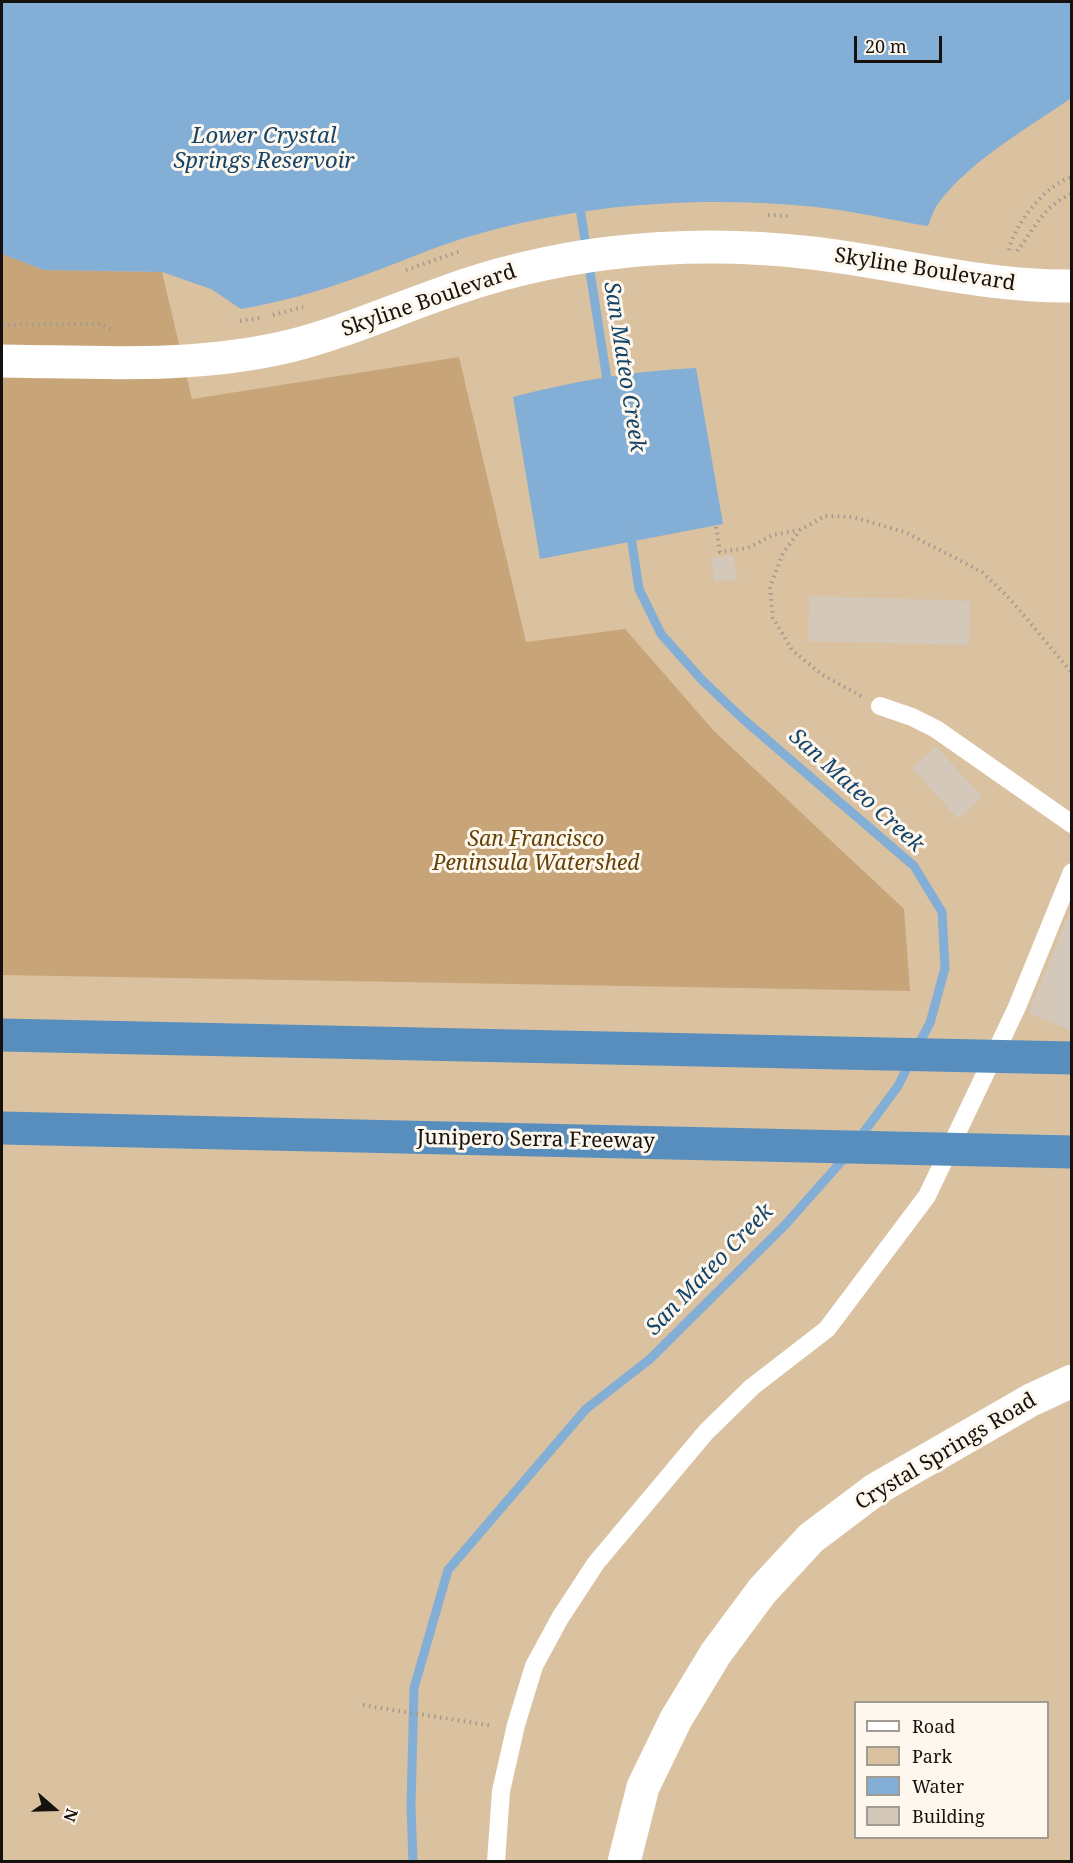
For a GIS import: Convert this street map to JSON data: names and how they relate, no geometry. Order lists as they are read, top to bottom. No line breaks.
{"streets":{"highway":["Junipero Serra Freeway"],"street":["Skyline Boulevard","Crystal Springs Road"]},"water":["Lower Crystal Springs Reservoir","San Mateo Creek"],"parks":["San Francisco Peninsula Watershed"],"legend":["Road","Park","Water","Building"],"scale_bar":"20 m","north":"right"}
